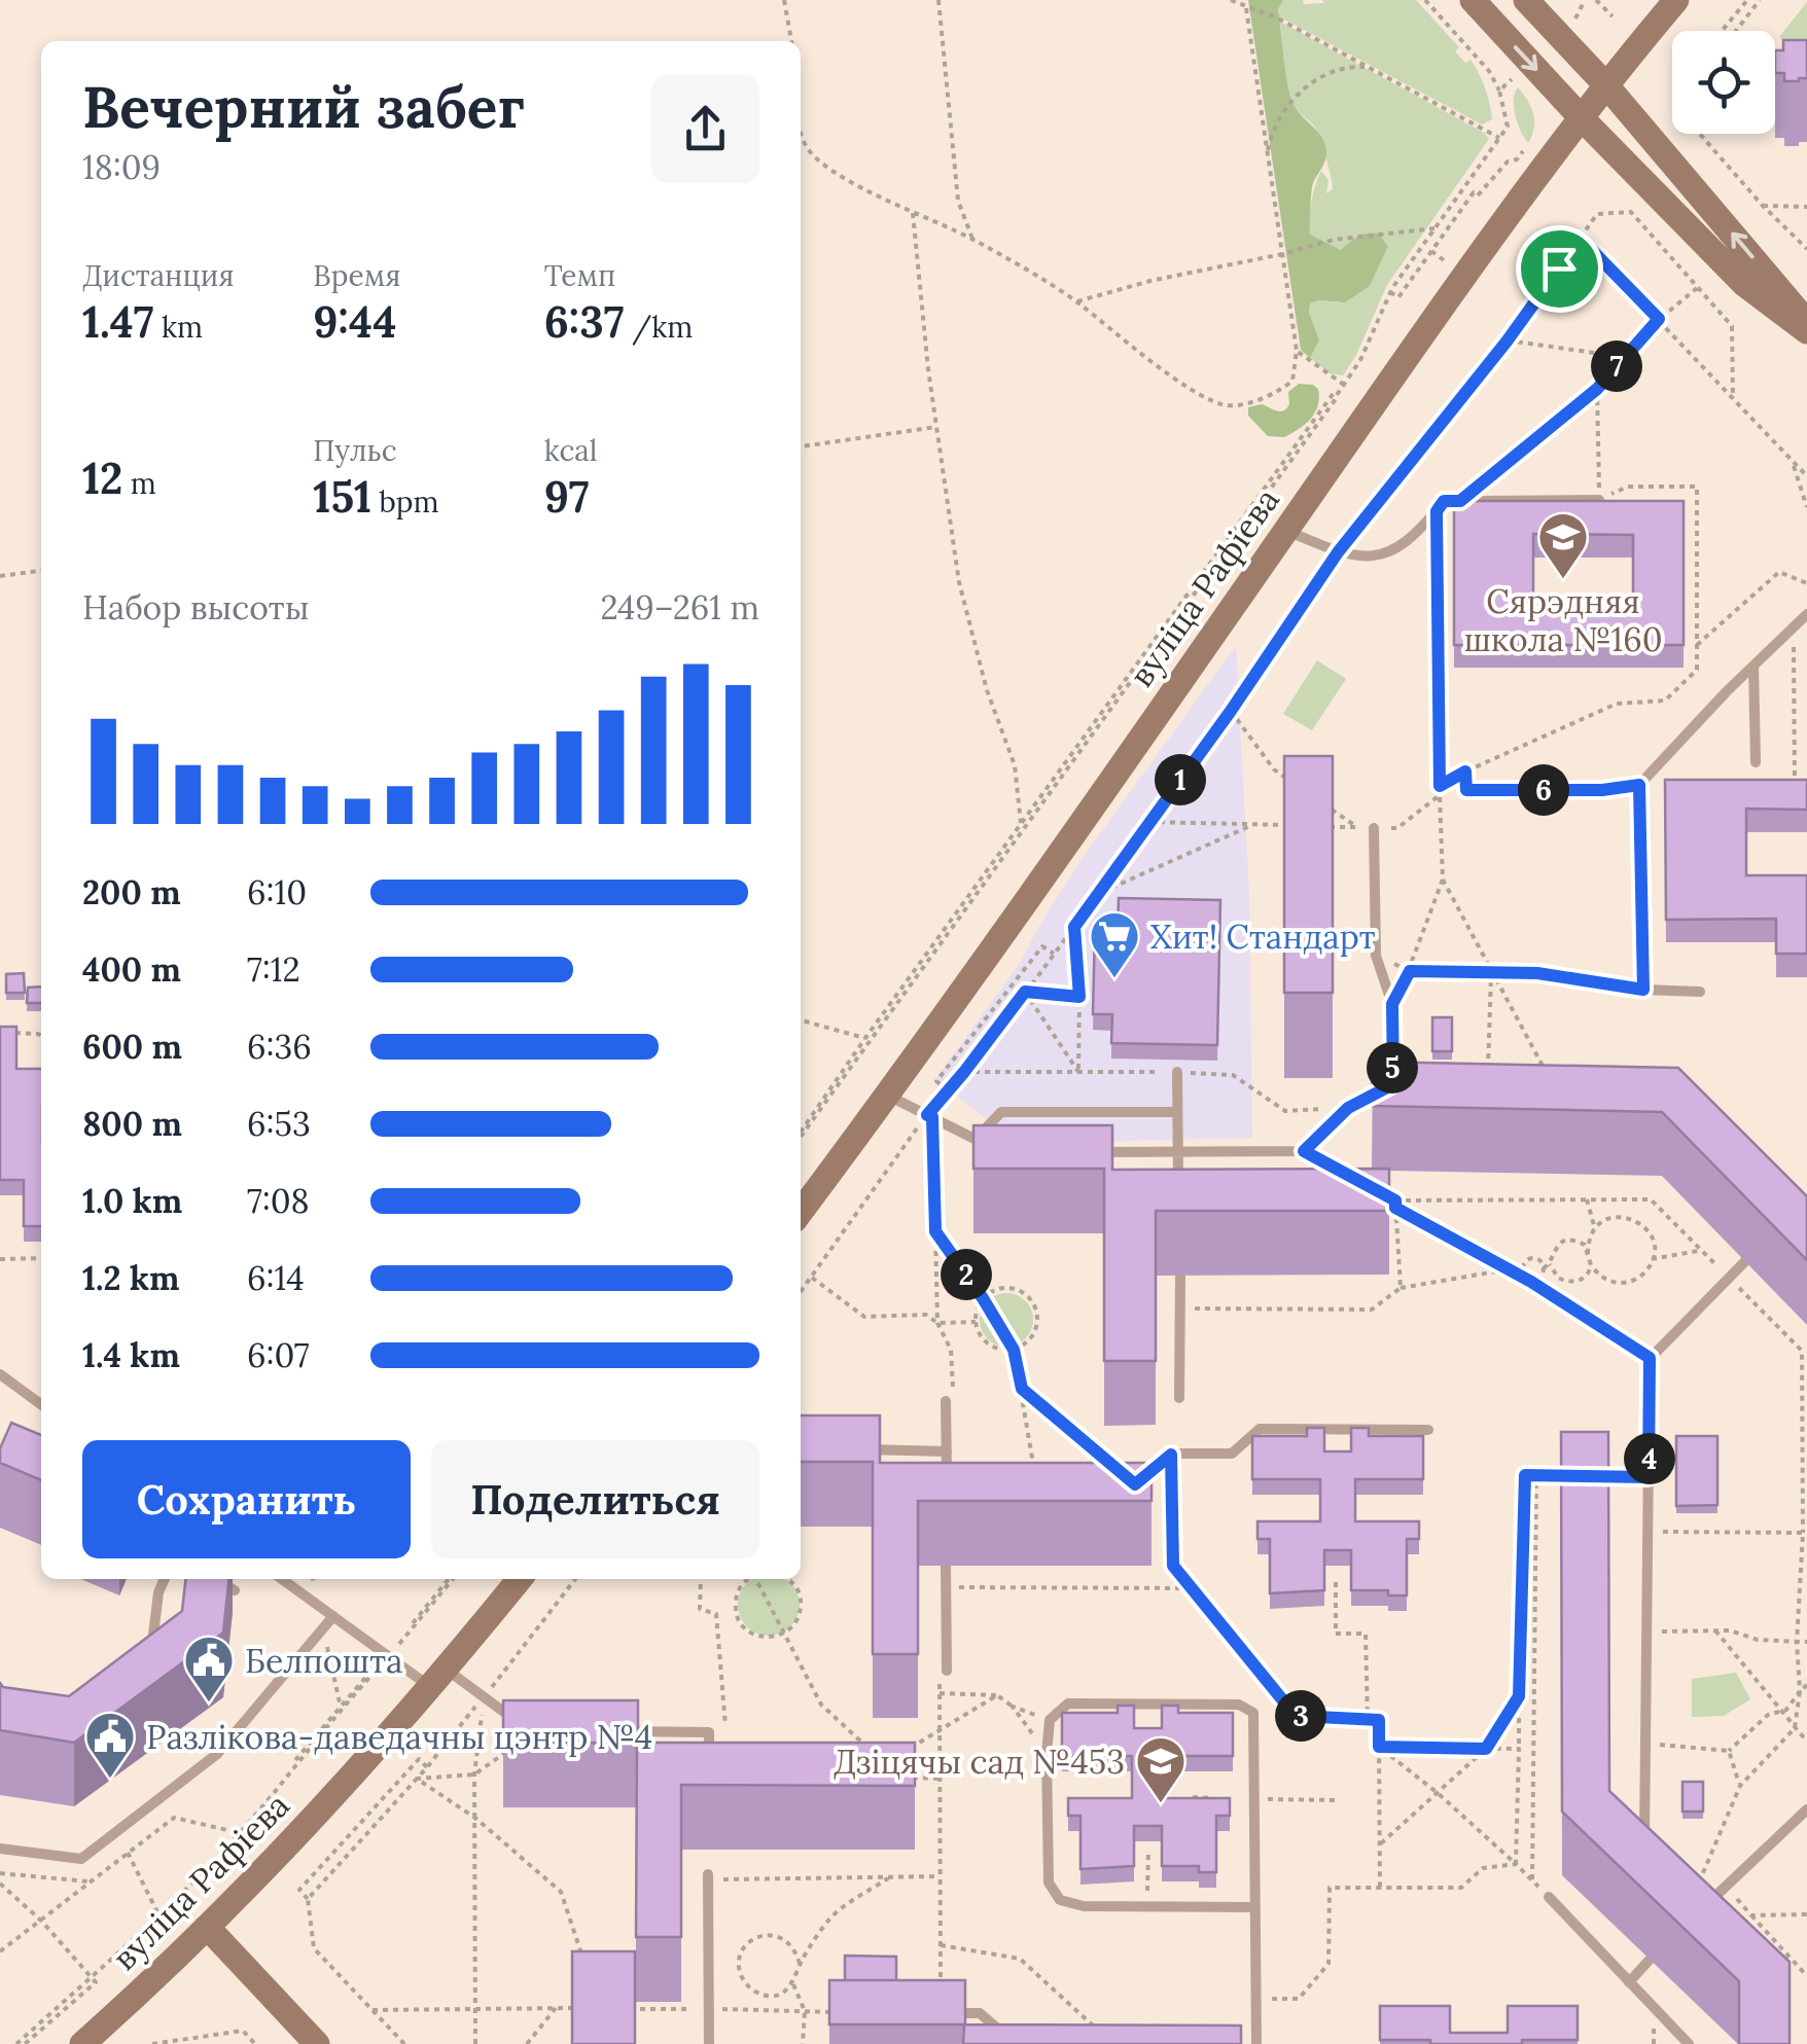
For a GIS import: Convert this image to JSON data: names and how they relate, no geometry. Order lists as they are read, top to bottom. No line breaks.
{"streets":{"main road":["вуліца Рафіева"]},"places":{"school or university":["Сярэдняя школа №160","Дзіцячы сад №453"],"supermarket":["Хит! Стандарт"],"public building":["Белпошта","Разлікова-даведачны цэнтр №4"]},"page":{"heading":["Вечерний забег","18:09"],"stats":[["Дистанция","1.47 km"],["Время","9:44"],["Темп","6:37 /km"],["12 m"],["Пульс","151 bpm"],["kcal","97"]],"pins":["7","1","6","5","2","4","3"],"chart":["Набор высоты","249–261 m"],"list":[{"name":"200 m","note":"6:10"},{"name":"400 m","note":"7:12"},{"name":"600 m","note":"6:36"},{"name":"800 m","note":"6:53"},{"name":"1.0 km","note":"7:08"},{"name":"1.2 km","note":"6:14"},{"name":"1.4 km","note":"6:07"}],"buttons":["Сохранить","Поделиться"]}}
